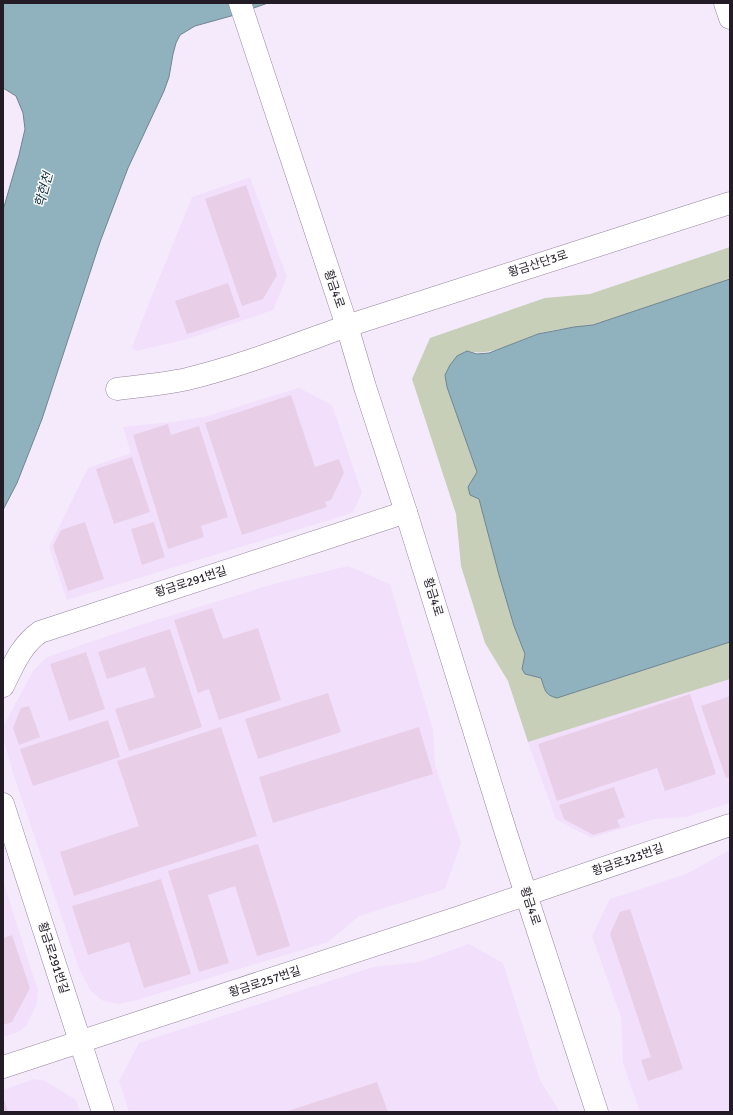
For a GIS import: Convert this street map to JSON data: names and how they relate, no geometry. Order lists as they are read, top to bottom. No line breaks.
{"streets":{"street":["황금산단3로","황금4로","황금로291번길","황금로323번길","황금로257번길"]},"crossings":[["황금산단3로","황금4로"],["황금4로","황금로291번길"],["황금4로","황금로323번길"],["황금4로","황금로257번길"],["황금로291번길","황금로257번길"],["황금로323번길","황금로257번길"]],"water":["학현천"]}
